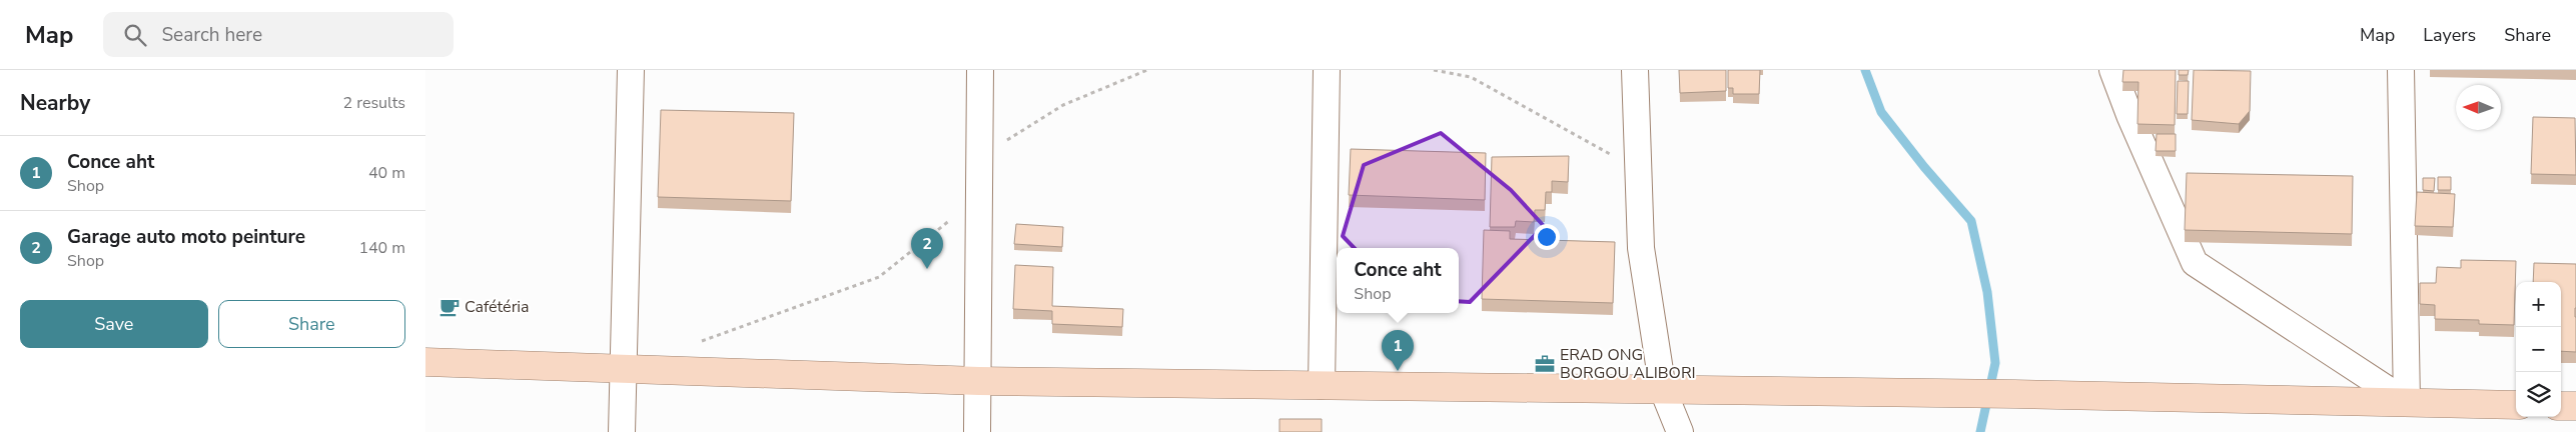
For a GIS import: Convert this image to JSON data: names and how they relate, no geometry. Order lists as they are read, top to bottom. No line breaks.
{"places":{"cafe":["Cafétéria"],"office":["ERAD ONG BORGOU ALIBORI"]},"north":"left","page":{"header":"Map","search":"Search here","nav":["Map","Layers","Share"],"heading":["Nearby","2 results"],"list":[{"mark":"1","name":"Conce aht","note":"Shop","value":"40 m"},{"mark":"2","name":"Garage auto moto peinture","note":"Shop","value":"140 m"}],"pins":["2","1"],"popup":["Conce aht","Shop"],"map_buttons":["+","−"],"buttons":["Save","Share"]}}
